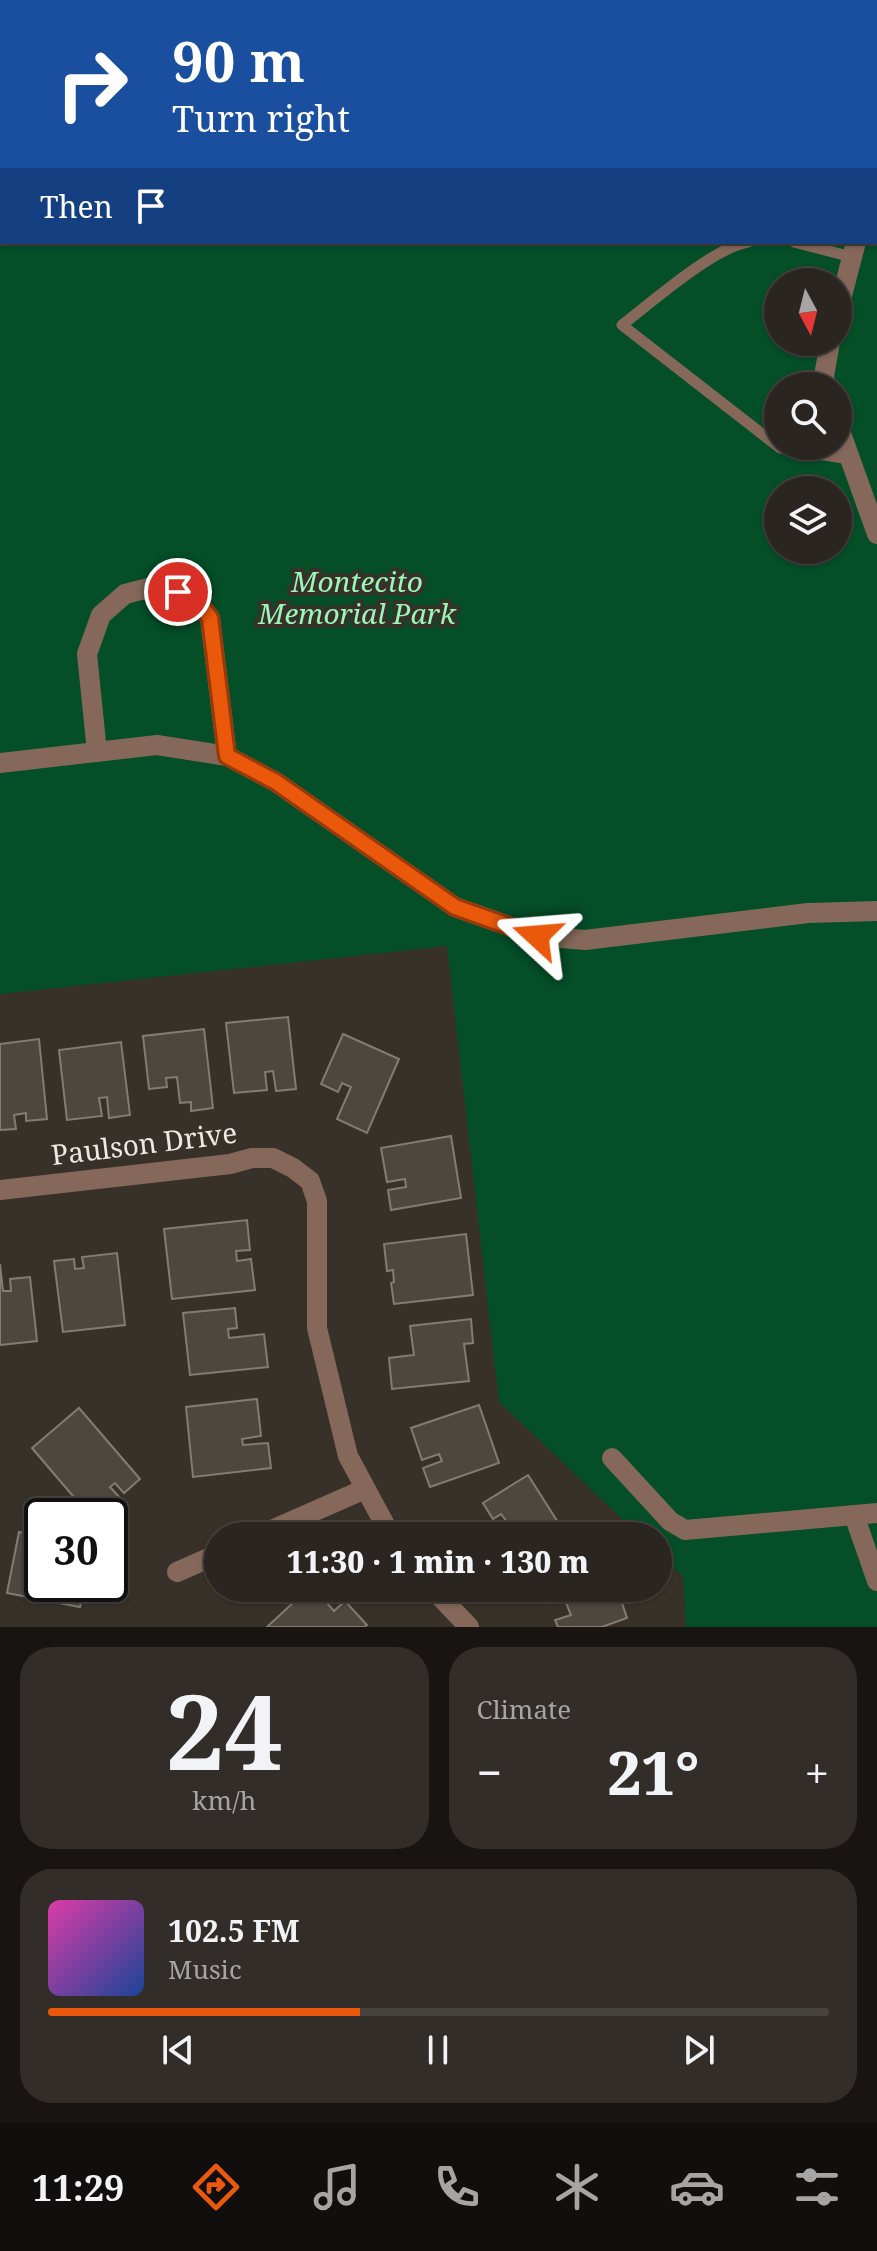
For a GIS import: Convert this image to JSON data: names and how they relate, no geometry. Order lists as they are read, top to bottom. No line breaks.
{"streets":{"street":["Paulson Drive"]},"parks":["Montecito Memorial Park"],"north":"bottom","page":{"turn":["90 m","Turn right"],"then":"Then","limit":"30","trip":"11:30 · 1 min · 130 m","tile":[["24","km/h"],"Climate"],"heat":["−","21°","+"],"song":["102.5 FM","Music"],"tabs":"11:29"}}
